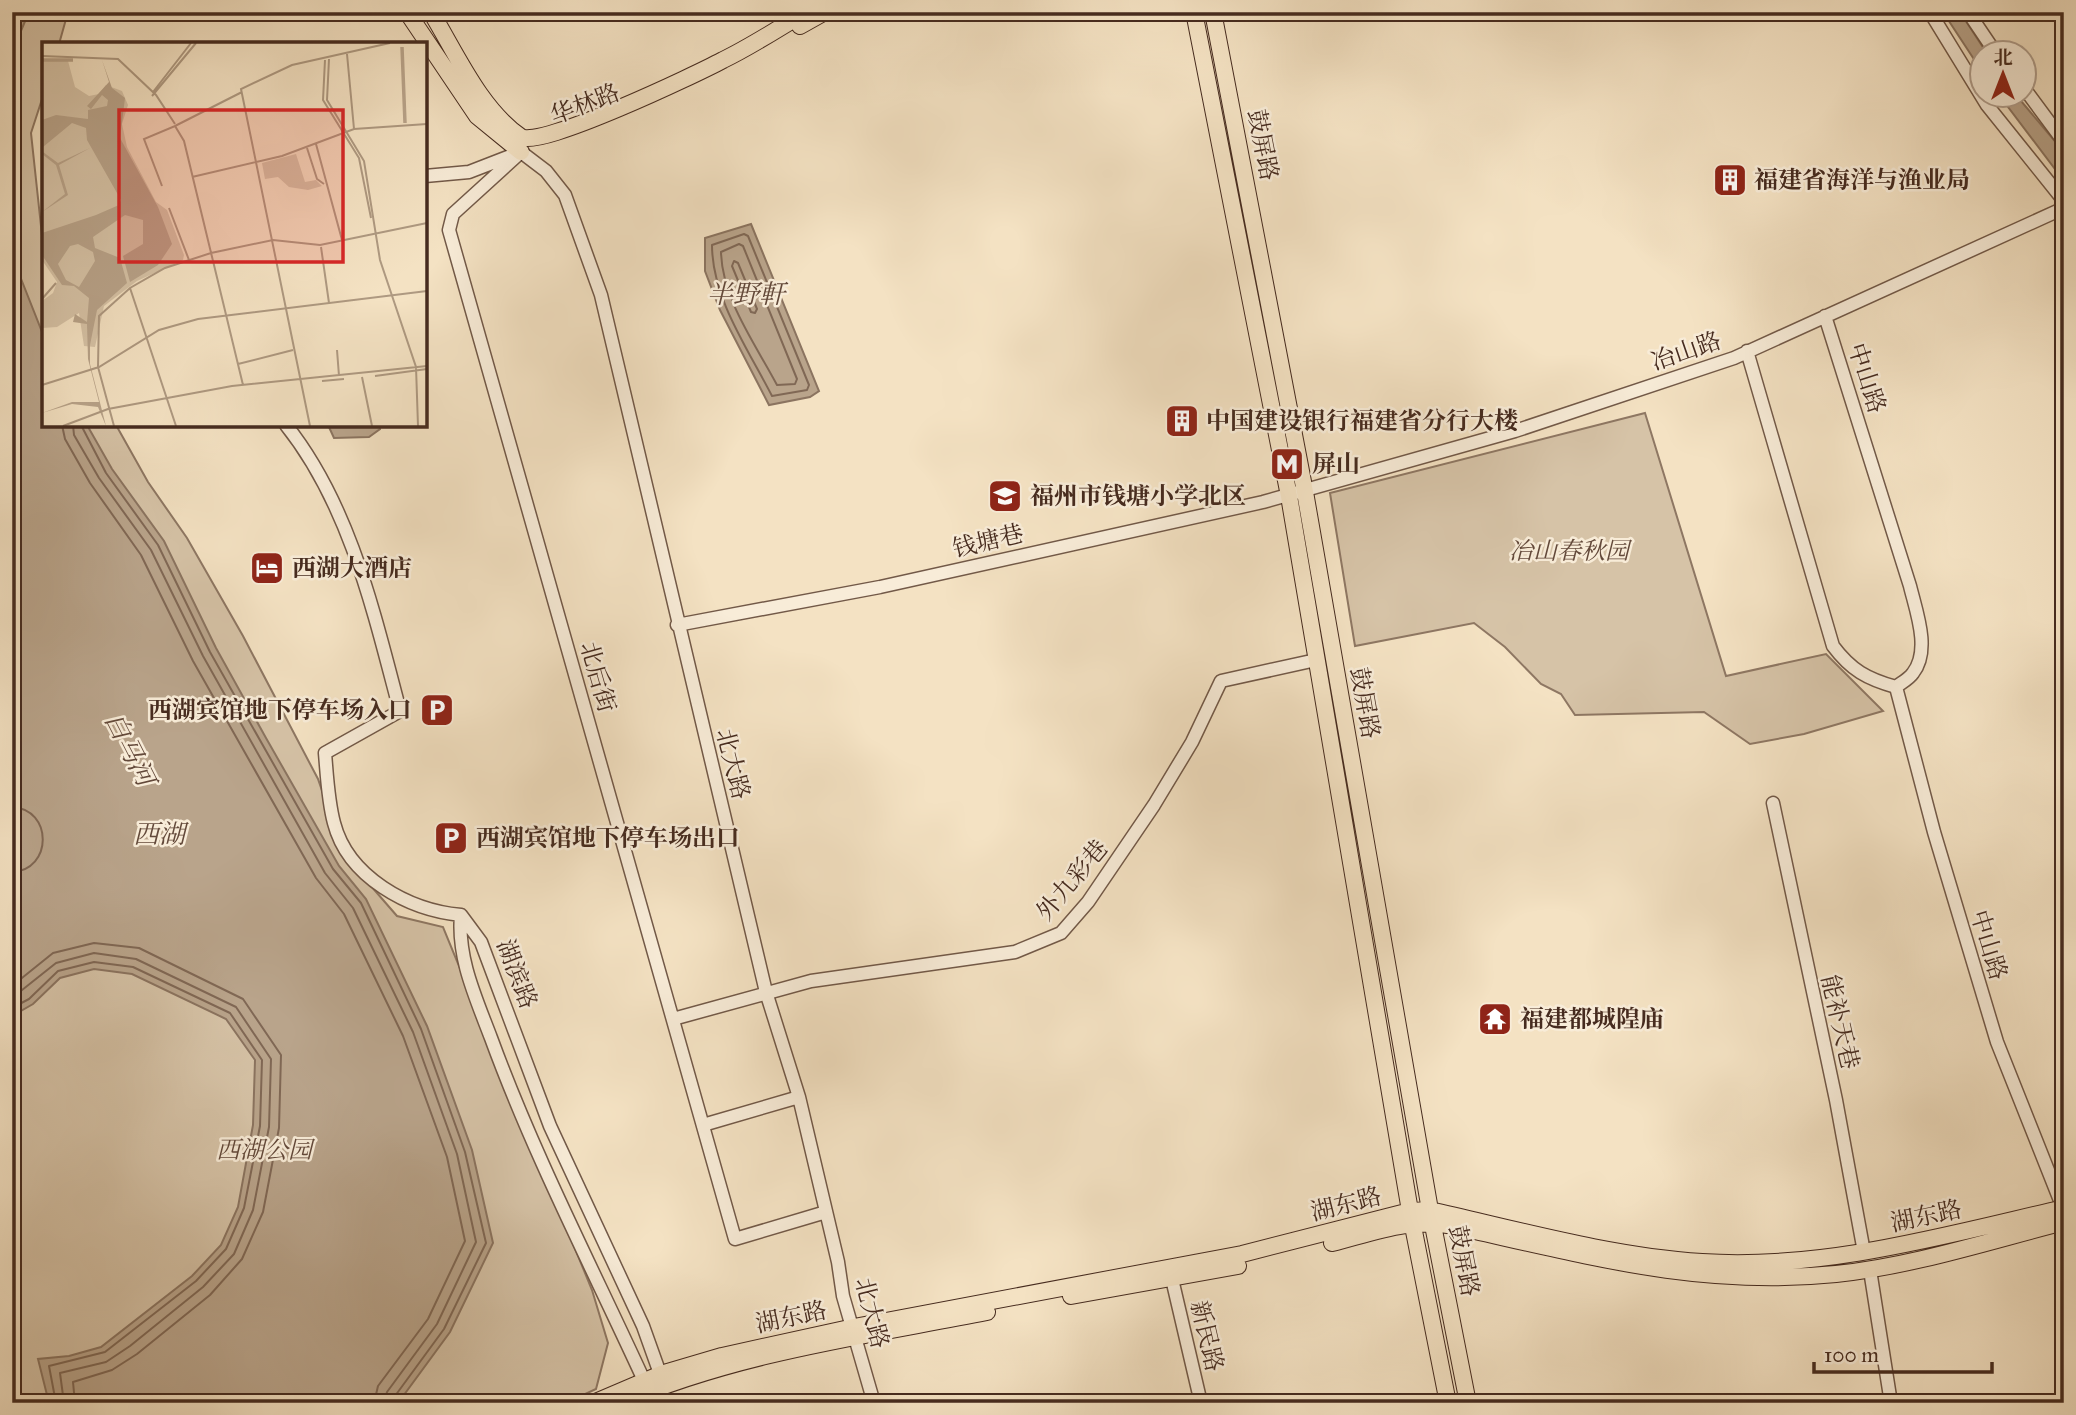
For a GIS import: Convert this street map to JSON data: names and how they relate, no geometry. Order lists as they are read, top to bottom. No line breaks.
{"streets":{"main road":["华林路","鼓屏路","湖东路"],"street":["冶山路","中山路","钱塘巷","北后街","北大路","外九彩巷","湖滨路","能补天巷","新民路"]},"crossings":[["华林路","北后街"],["华林路","北大路"],["鼓屏路","冶山路"],["鼓屏路","钱塘巷"],["鼓屏路","外九彩巷"],["鼓屏路","湖东路"],["冶山路","中山路"],["冶山路","钱塘巷"],["中山路","湖东路"],["钱塘巷","北大路"],["北后街","北大路"],["北后街","外九彩巷"],["北大路","外九彩巷"],["北大路","湖东路"],["湖滨路","湖东路"],["能补天巷","湖东路"],["湖东路","新民路"]],"water":["半野軒","白马河","西湖"],"parks":["冶山春秋园","西湖公园"],"places":{"building":["福建省海洋与渔业局","中国建设银行福建省分行大楼"],"metro station":["屏山"],"school or university":["福州市钱塘小学北区"],"hotel":["西湖大酒店"],"parking":["西湖宾馆地下停车场入口","西湖宾馆地下停车场出口"],"temple":["福建都城隍庙"]},"scale_bar":"100 m","north":"top"}
